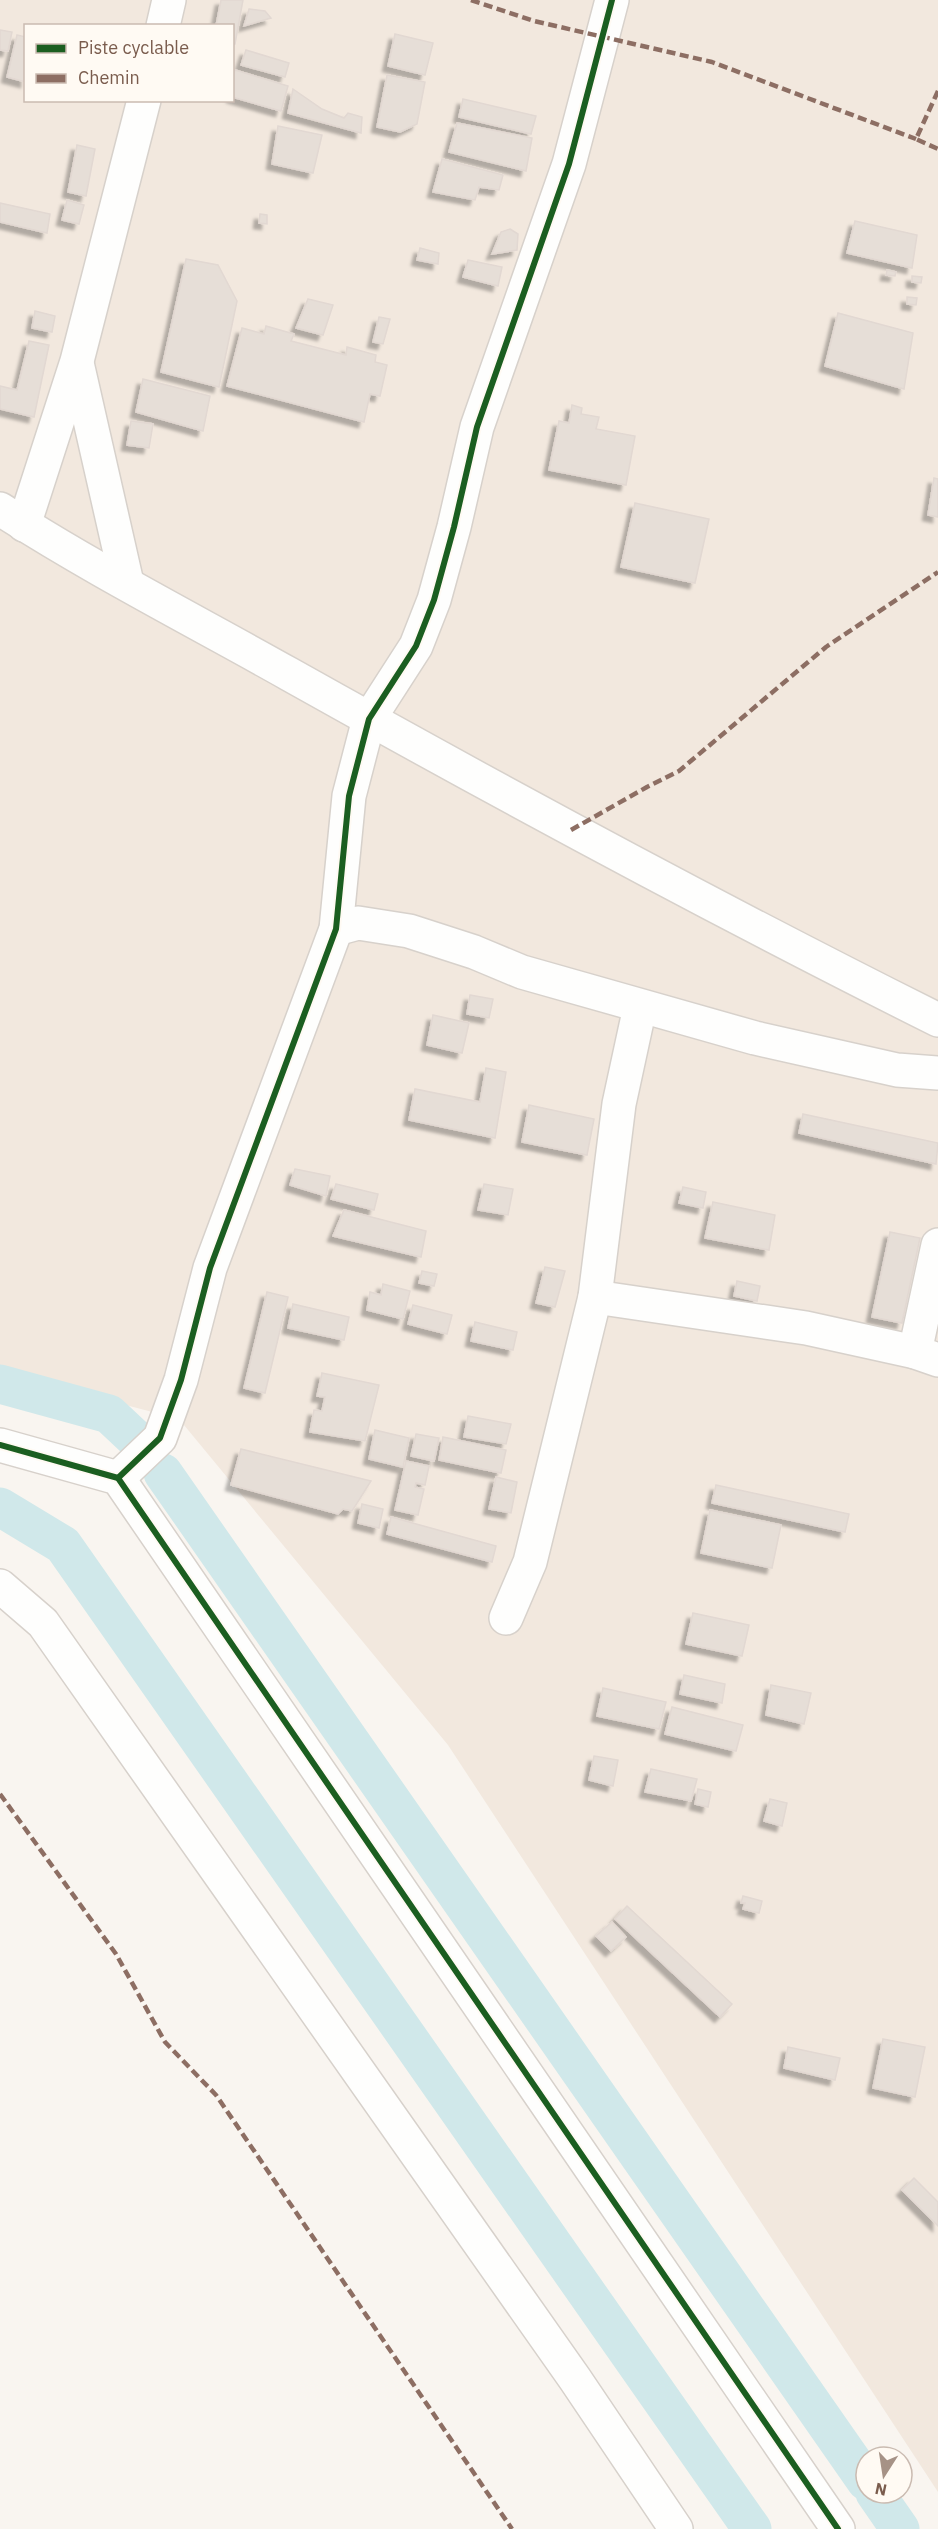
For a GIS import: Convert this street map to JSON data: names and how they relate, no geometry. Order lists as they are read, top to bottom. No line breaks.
{"legend":["Piste cyclable","Chemin"],"north":"bottom"}
